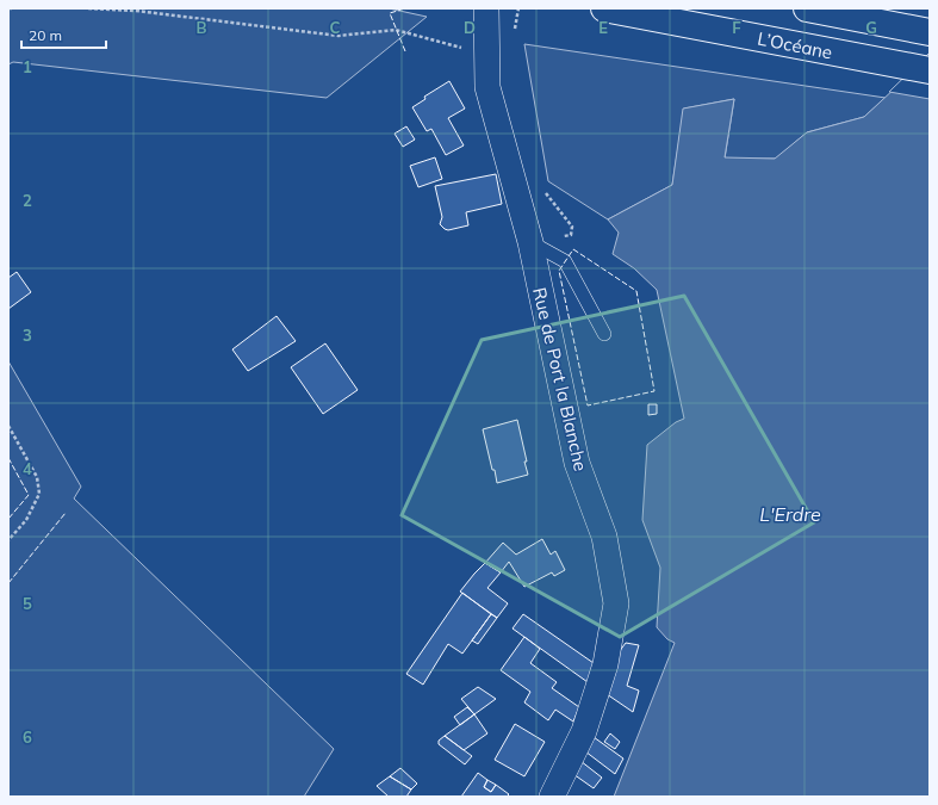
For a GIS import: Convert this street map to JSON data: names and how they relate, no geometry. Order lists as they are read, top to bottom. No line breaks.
{"streets":{"highway":["L’Océane"],"street":["Rue de Port la Blanche"]},"water":["L'Erdre"],"scale_bar":"20 m","grid":{"columns":["B","C","D","E","F","G"],"rows":["1","2","3","4","5","6"]}}
